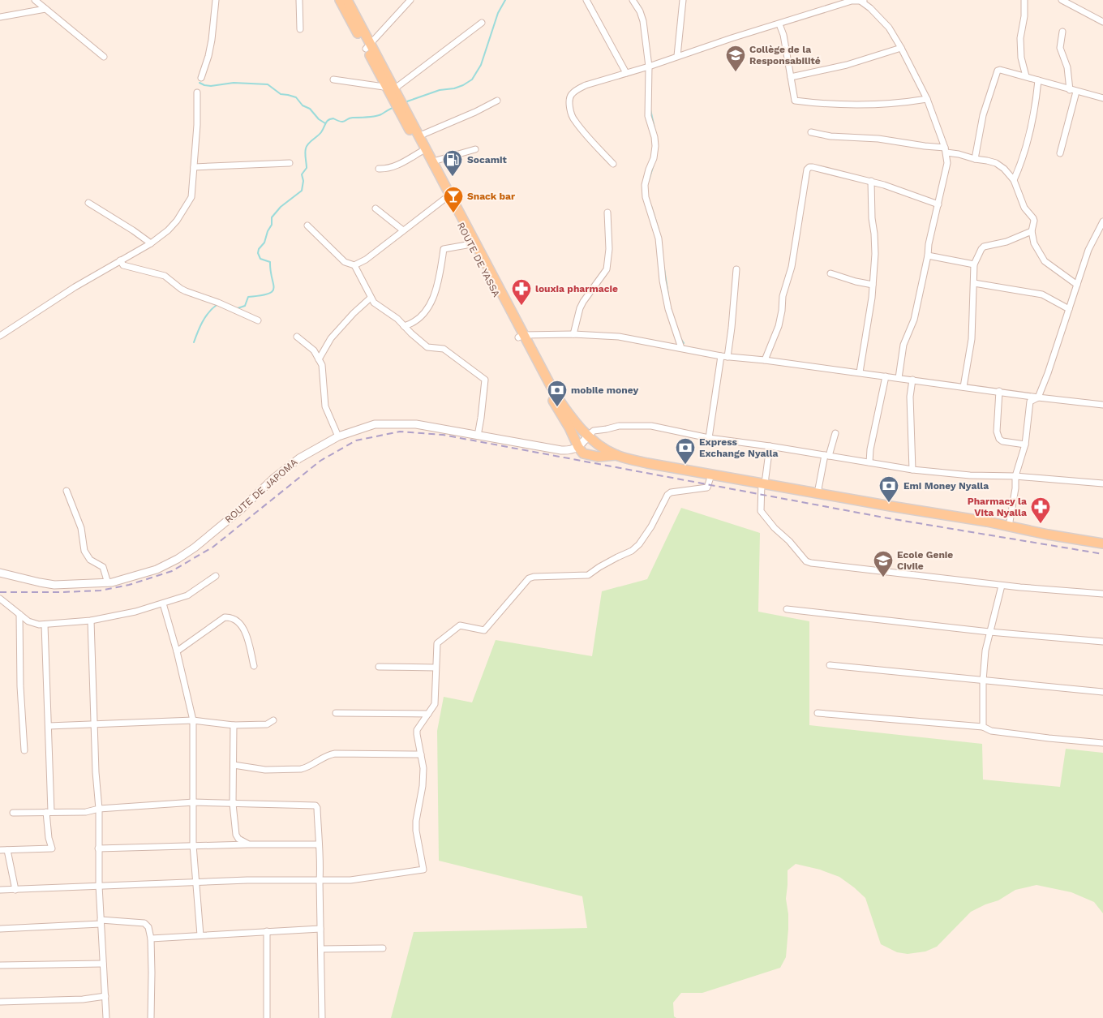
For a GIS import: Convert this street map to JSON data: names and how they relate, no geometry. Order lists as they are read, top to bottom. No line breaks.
{"streets":{"main road":["ROUTE DE YASSA"],"street":["ROUTE DE JAPOMA"]},"places":{"school or university":["Collège de la Responsabilité","Ecole Genie Civile"],"fuel station":["Socamit"],"bar":["Snack bar"],"pharmacy":["louxia pharmacie","Pharmacy la Vita Nyalla"],"bank":["mobile money","Express Exchange Nyalla","Emi Money Nyalla"]}}
